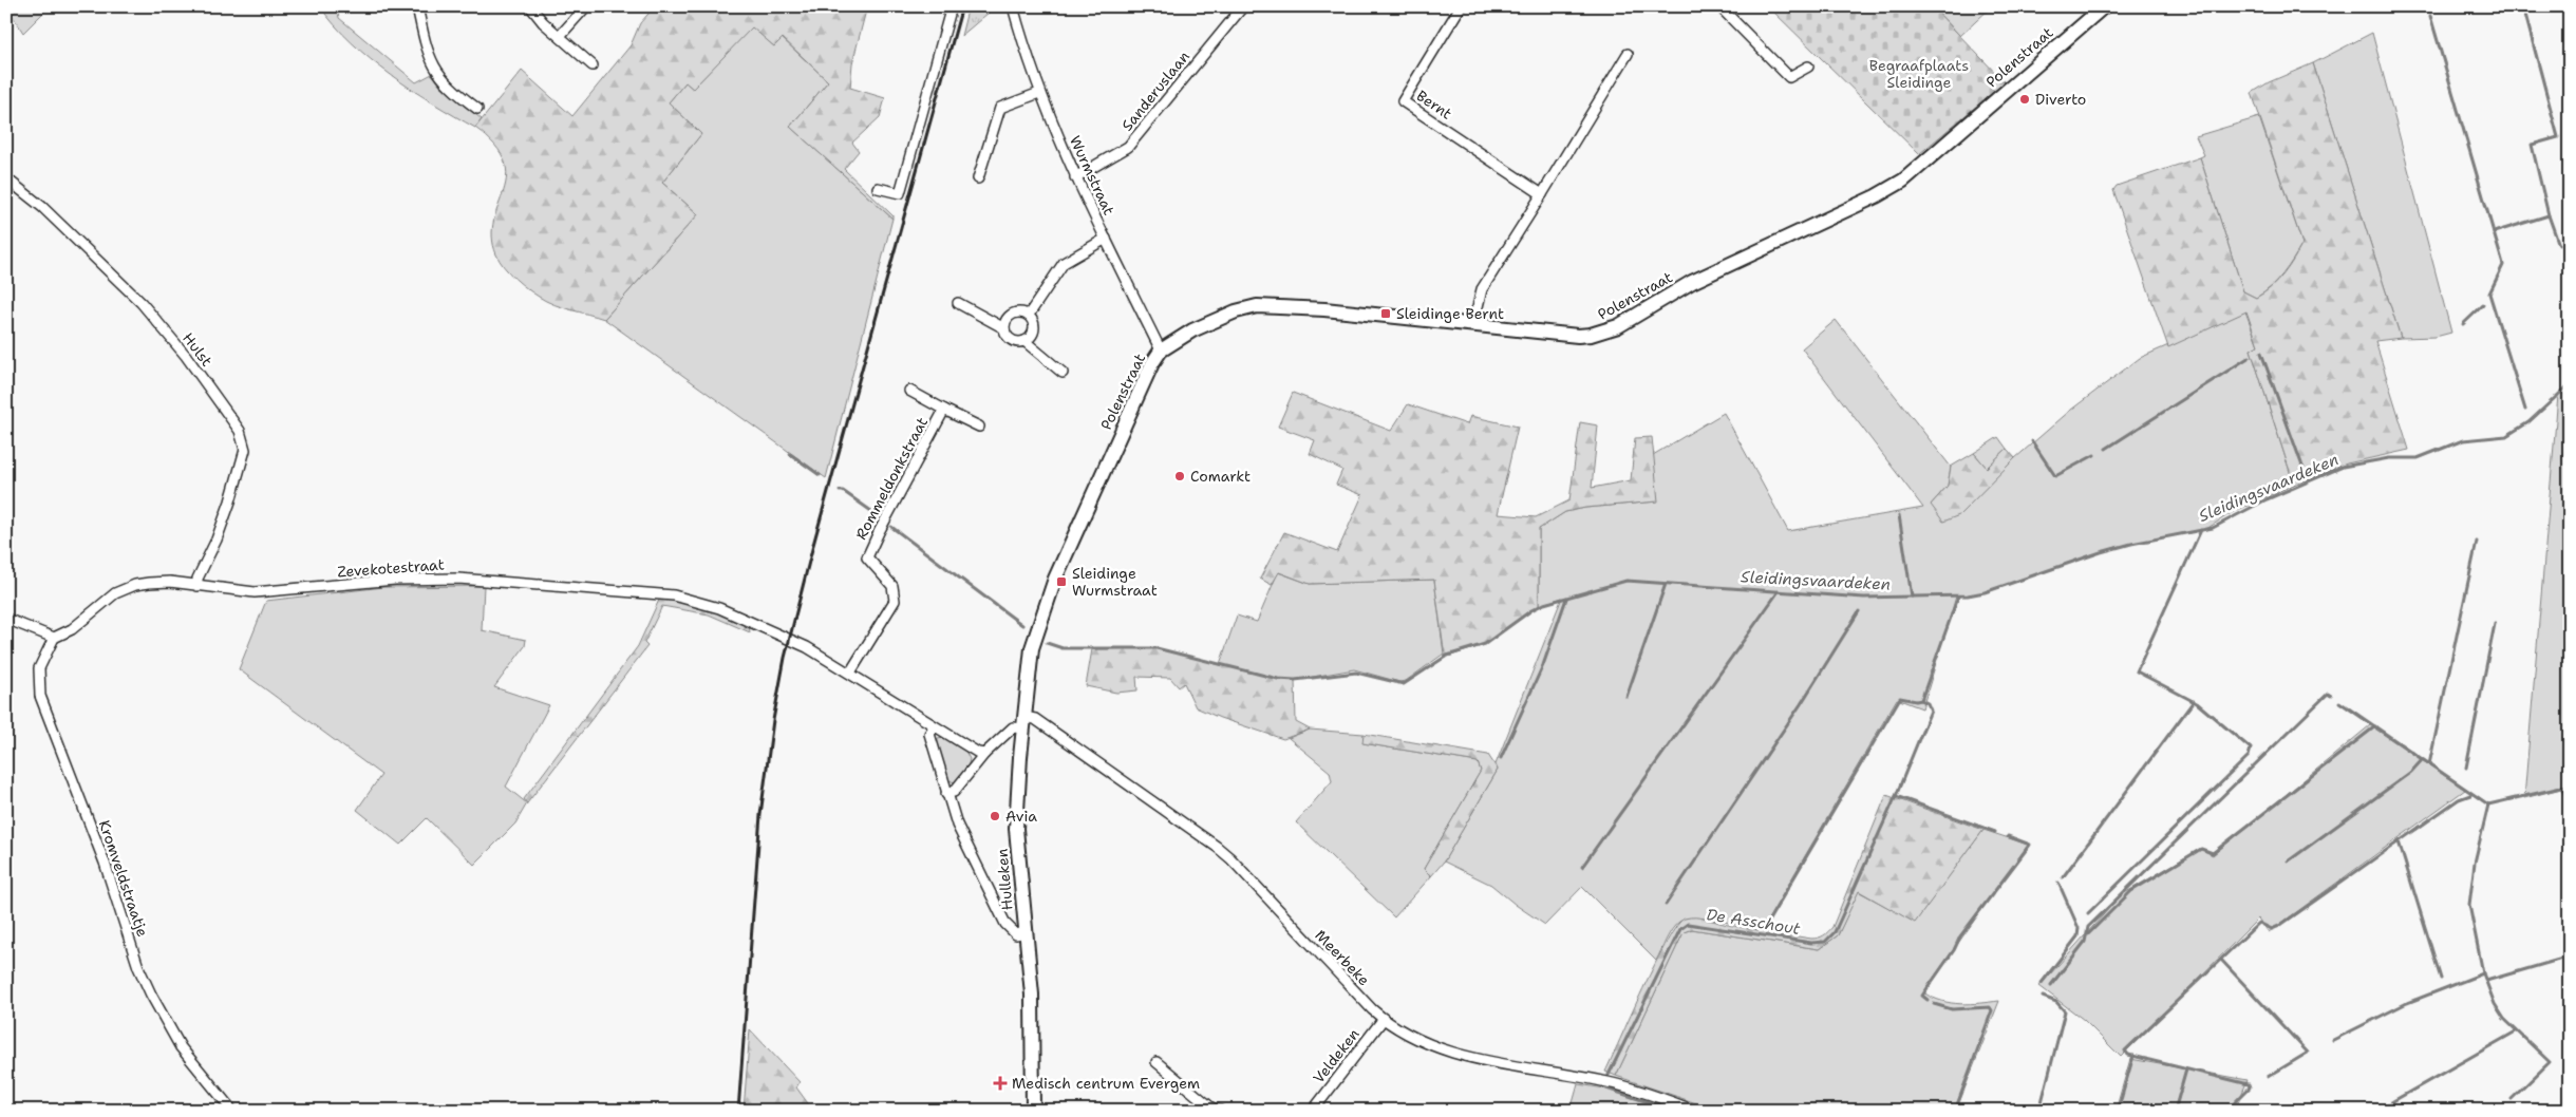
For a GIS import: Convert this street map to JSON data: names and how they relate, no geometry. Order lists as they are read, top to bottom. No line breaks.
{"streets":{"main road":["Polenstraat","Hulleken"],"street":["Sanderuslaan","Bernt","Wurmstraat","Hulst","Rommeldonkstraat","Zevekotestraat","Kromveldstraatje","Meerbeke","Veldeken"]},"crossings":[["Polenstraat","Wurmstraat"],["Polenstraat","Hulleken"],["Sanderuslaan","Wurmstraat"],["Hulst","Zevekotestraat"],["Rommeldonkstraat","Zevekotestraat"],["Zevekotestraat","Kromveldstraatje"],["Hulleken","Meerbeke"],["Meerbeke","Veldeken"]],"water":["Sleidingsvaardeken","De Asschout"],"parks":["Begraafplaats Sleidinge"],"places":{"other":["Diverto","Comarkt","Avia"],"transit":["Sleidinge Bernt","Sleidinge Wurmstraat"],"health":["Medisch centrum Evergem"]}}
